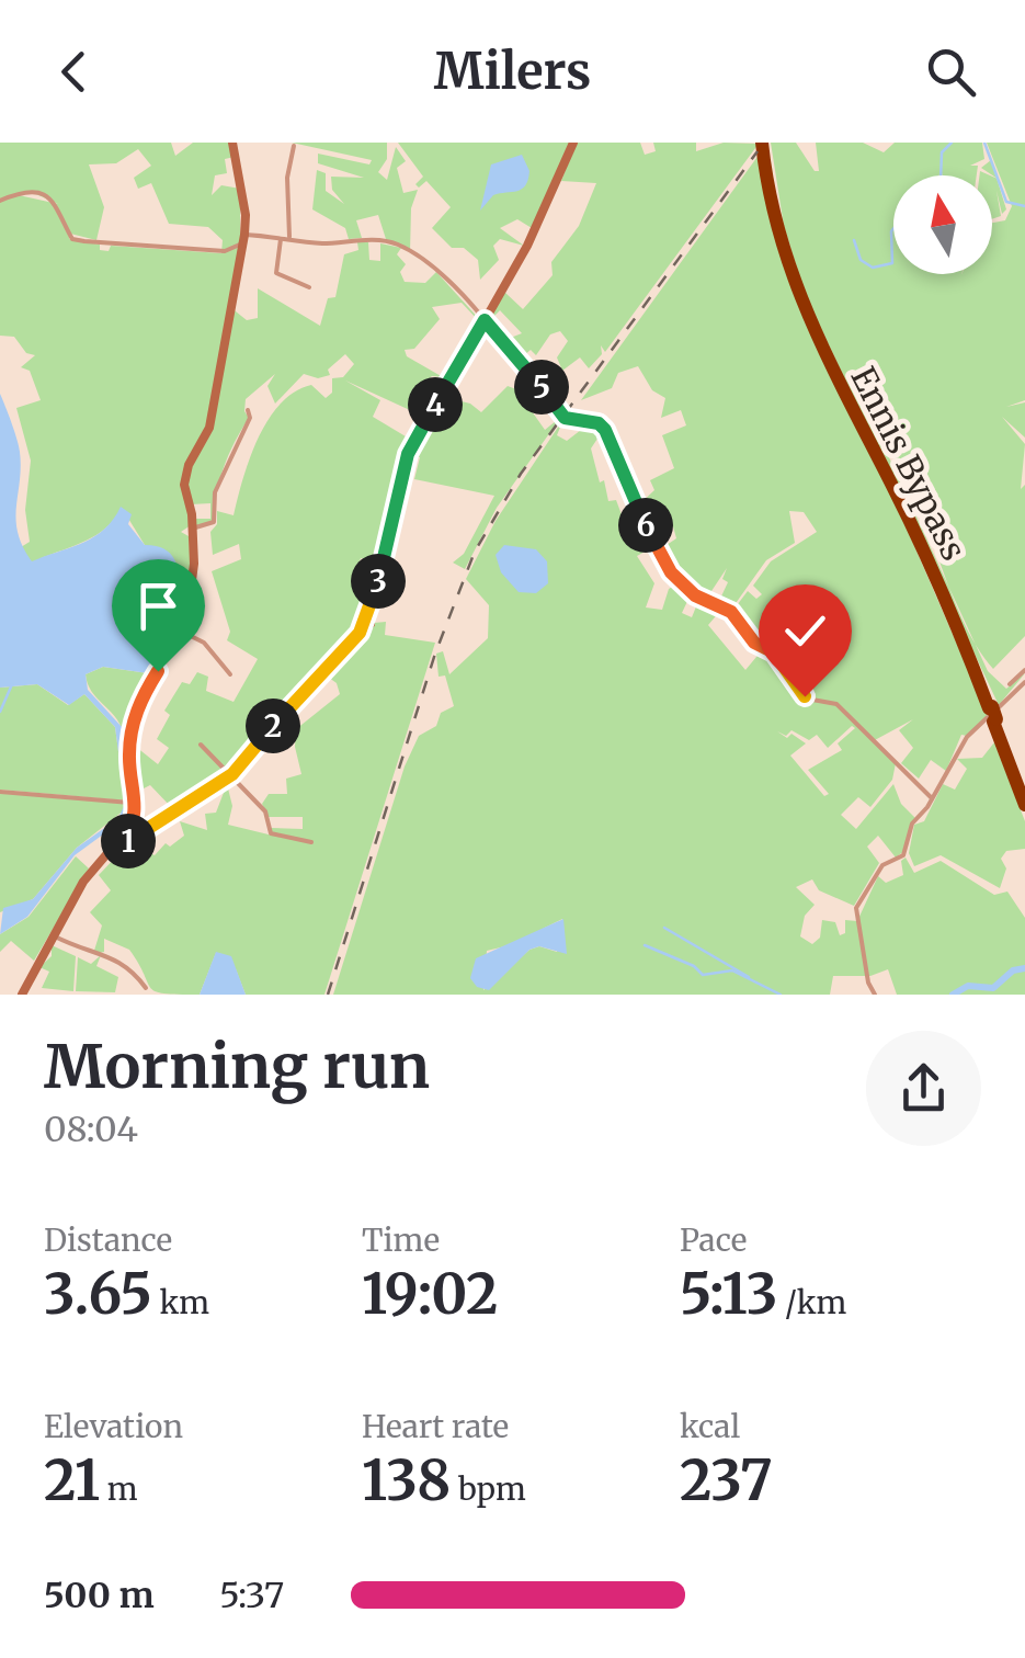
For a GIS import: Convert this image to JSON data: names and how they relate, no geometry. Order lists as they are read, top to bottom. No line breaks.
{"streets":{"highway":["Ennis Bypass"]},"north":"top","page":{"header":"Milers","pins":["5","4","6","3","2","1"],"heading":["Morning run","08:04"],"stats":[["Distance","3.65 km"],["Time","19:02"],["Pace","5:13 /km"],["Elevation","21 m"],["Heart rate","138 bpm"],["kcal","237"]],"list":[{"name":"500 m","note":"5:37"}]}}
